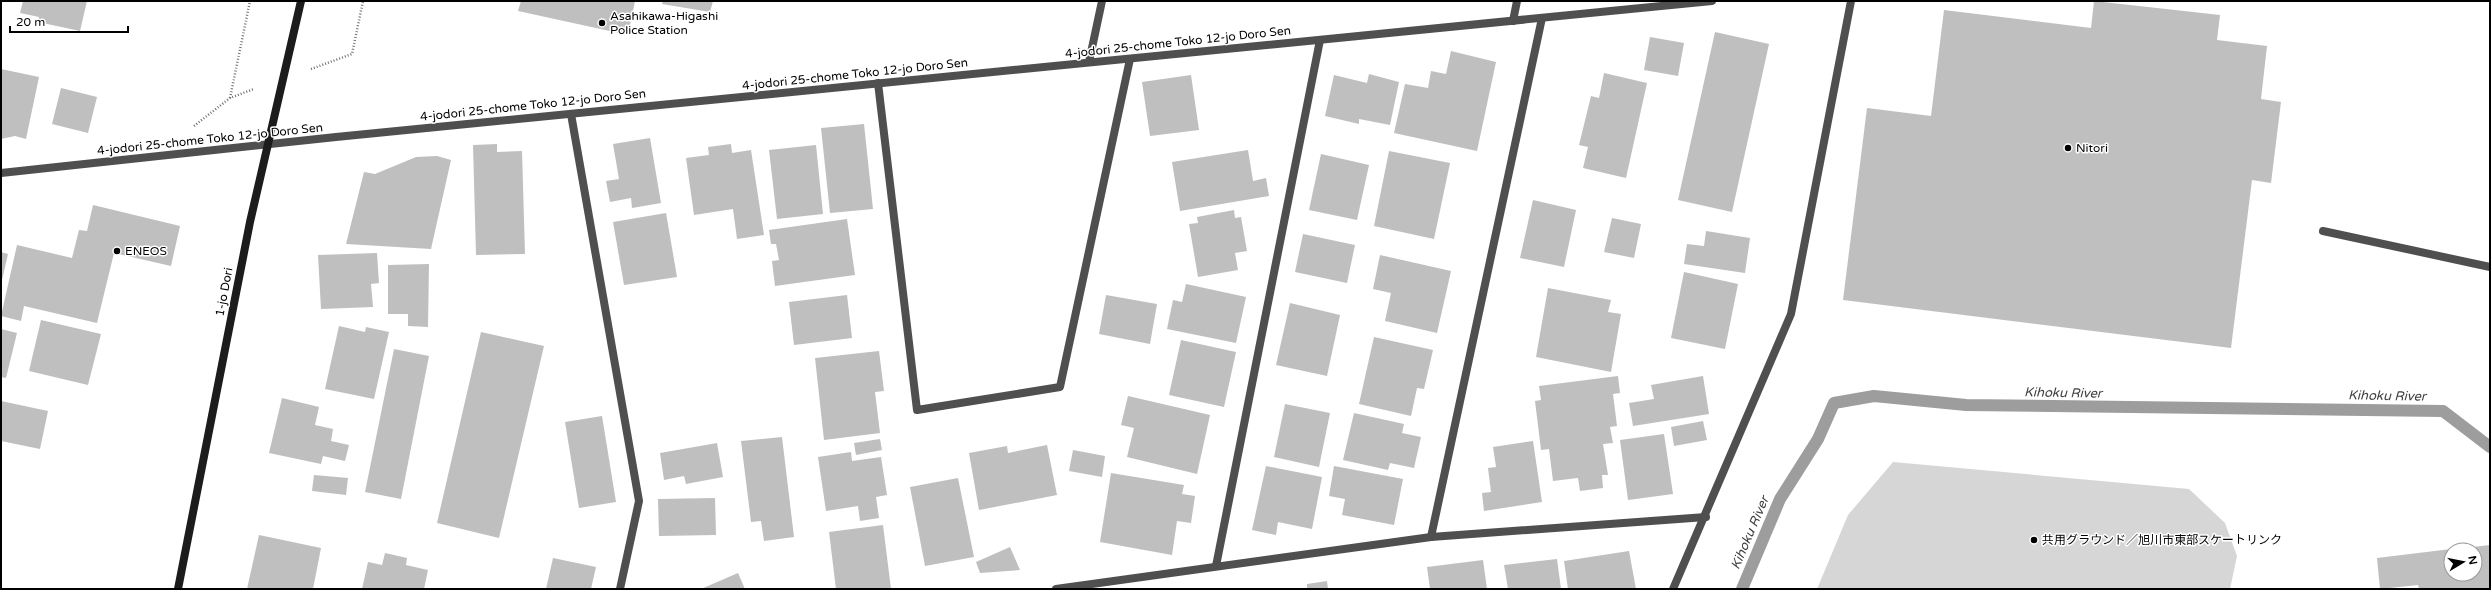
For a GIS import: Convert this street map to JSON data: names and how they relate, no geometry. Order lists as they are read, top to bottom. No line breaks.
{"streets":{"main road":["1-jo Dori"],"street":["4-jodori 25-chome Toko 12-jo Doro Sen"]},"crossings":[["4-jodori 25-chome Toko 12-jo Doro Sen","1-jo Dori"]],"water":["Kihoku River"],"places":["Asahikawa-Higashi Police Station","Nitori","ENEOS","共用グラウンド／旭川市東部スケートリンク"],"scale_bar":"20 m","north":"right"}
